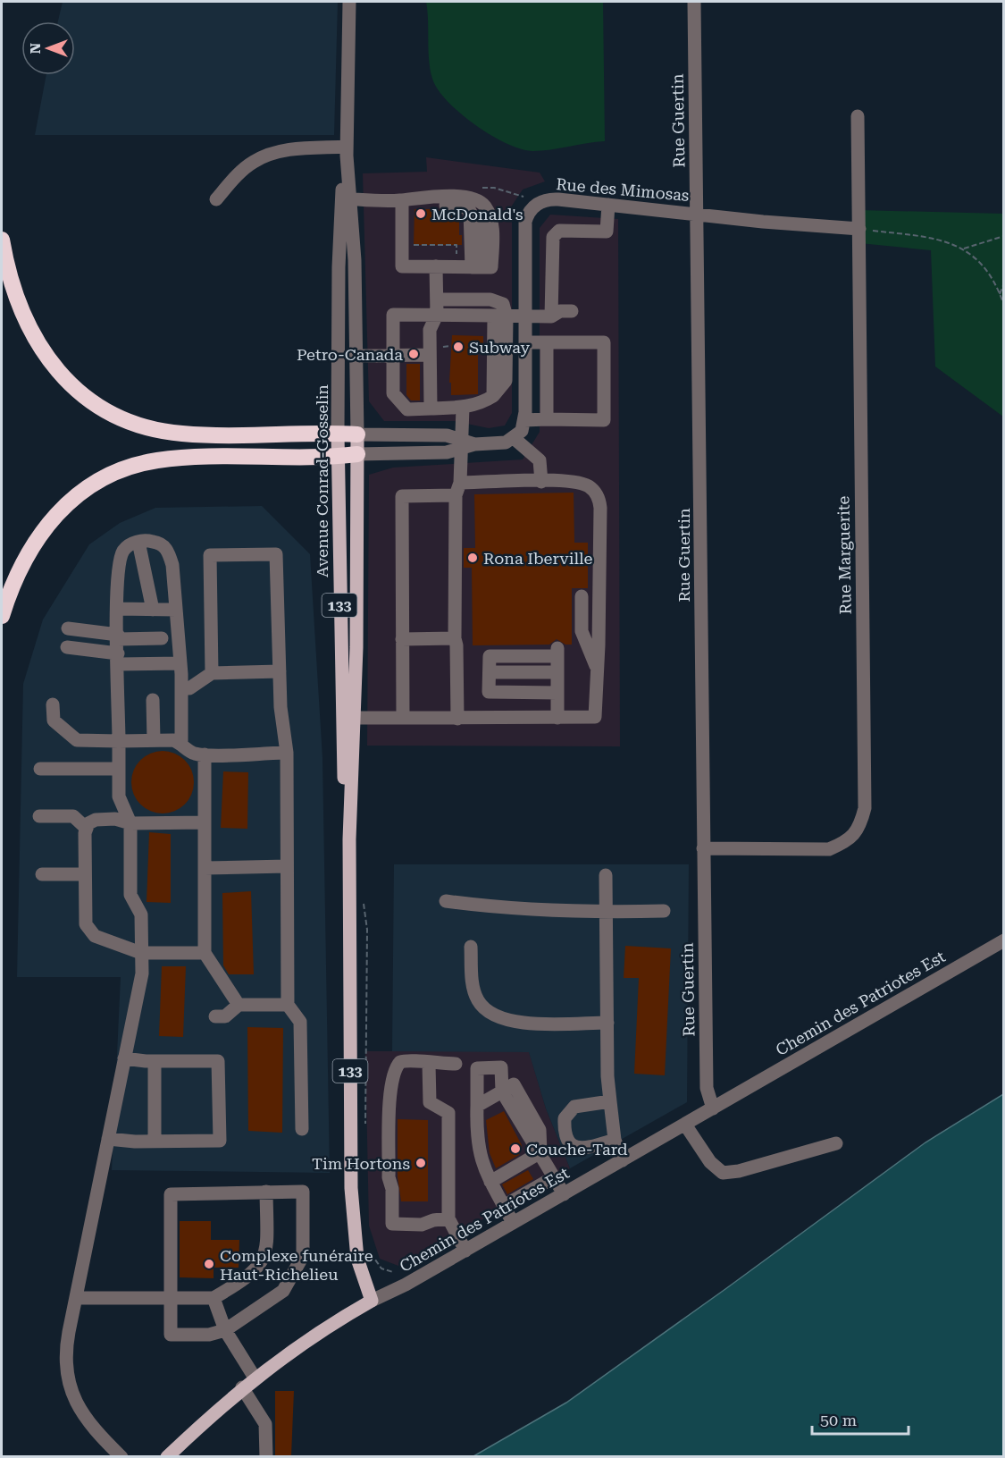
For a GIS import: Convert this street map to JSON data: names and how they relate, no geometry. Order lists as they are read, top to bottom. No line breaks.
{"streets":{"main road":["Avenue Conrad-Gosselin","133","Chemin des Patriotes Est"],"street":["Rue Guertin","Rue des Mimosas","Rue Marguerite"]},"crossings":[["Rue Guertin","Rue des Mimosas"],["Rue Guertin","Rue Marguerite"],["Rue Guertin","Chemin des Patriotes Est"],["Rue des Mimosas","Rue Marguerite"],["Avenue Conrad-Gosselin","Chemin des Patriotes Est"]],"places":["McDonald's","Subway","Petro-Canada","Rona Iberville","Couche-Tard","Tim Hortons","Complexe funéraire Haut-Richelieu"],"scale_bar":"50 m","north":"left"}
